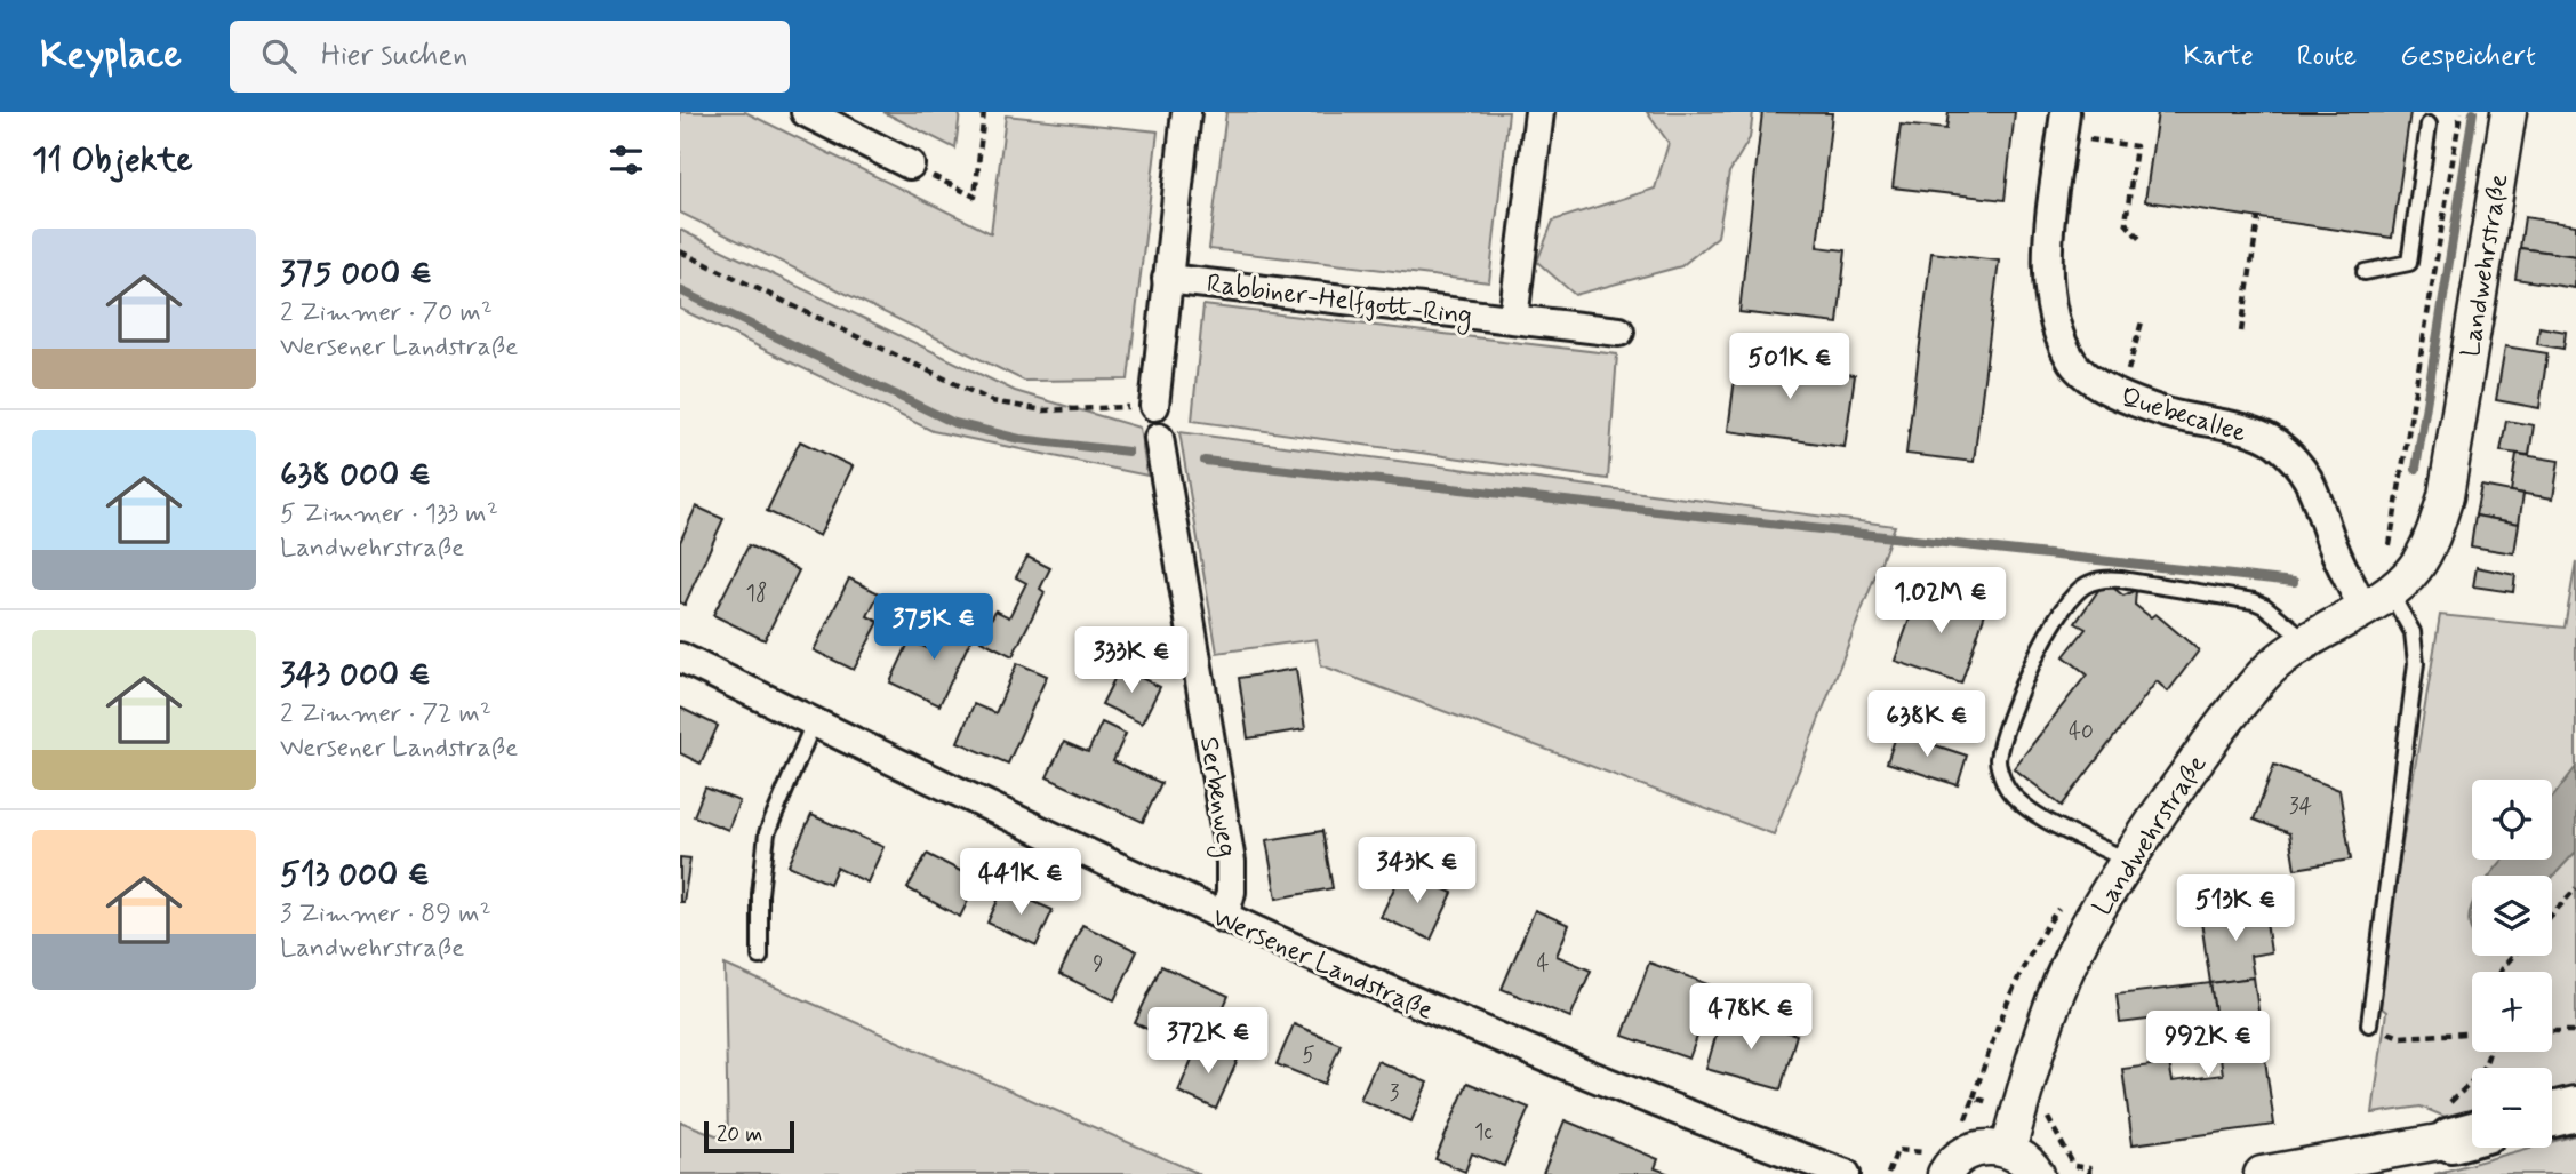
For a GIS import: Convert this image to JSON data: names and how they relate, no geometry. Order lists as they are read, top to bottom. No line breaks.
{"streets":{"street":["Landwehrstraße","Rabbiner-Helfgott-Ring","Quebecallee","Serbenweg","Wersener Landstraße"]},"crossings":[["Landwehrstraße","Quebecallee"],["Serbenweg","Wersener Landstraße"]],"house_numbers":["18","40","34","9","4","5","3","1c"],"scale_bar":"20 m","page":{"header":"Keyplace","search":"Hier suchen","nav":["Karte","Route","Gespeichert"],"heading":"11 Objekte","list":[{"name":"375 000 €","note":"2 Zimmer · 70 m² · Wersener Landstraße"},{"name":"638 000 €","note":"5 Zimmer · 133 m² · Landwehrstraße"},{"name":"343 000 €","note":"2 Zimmer · 72 m² · Wersener Landstraße"},{"name":"513 000 €","note":"3 Zimmer · 89 m² · Landwehrstraße"}],"price":["501K €","1.02M €","375K €","333K €","638K €","343K €","441K €","513K €","478K €","372K €","992K €"],"map_buttons":["+","−"],"scale":"20 m"}}
